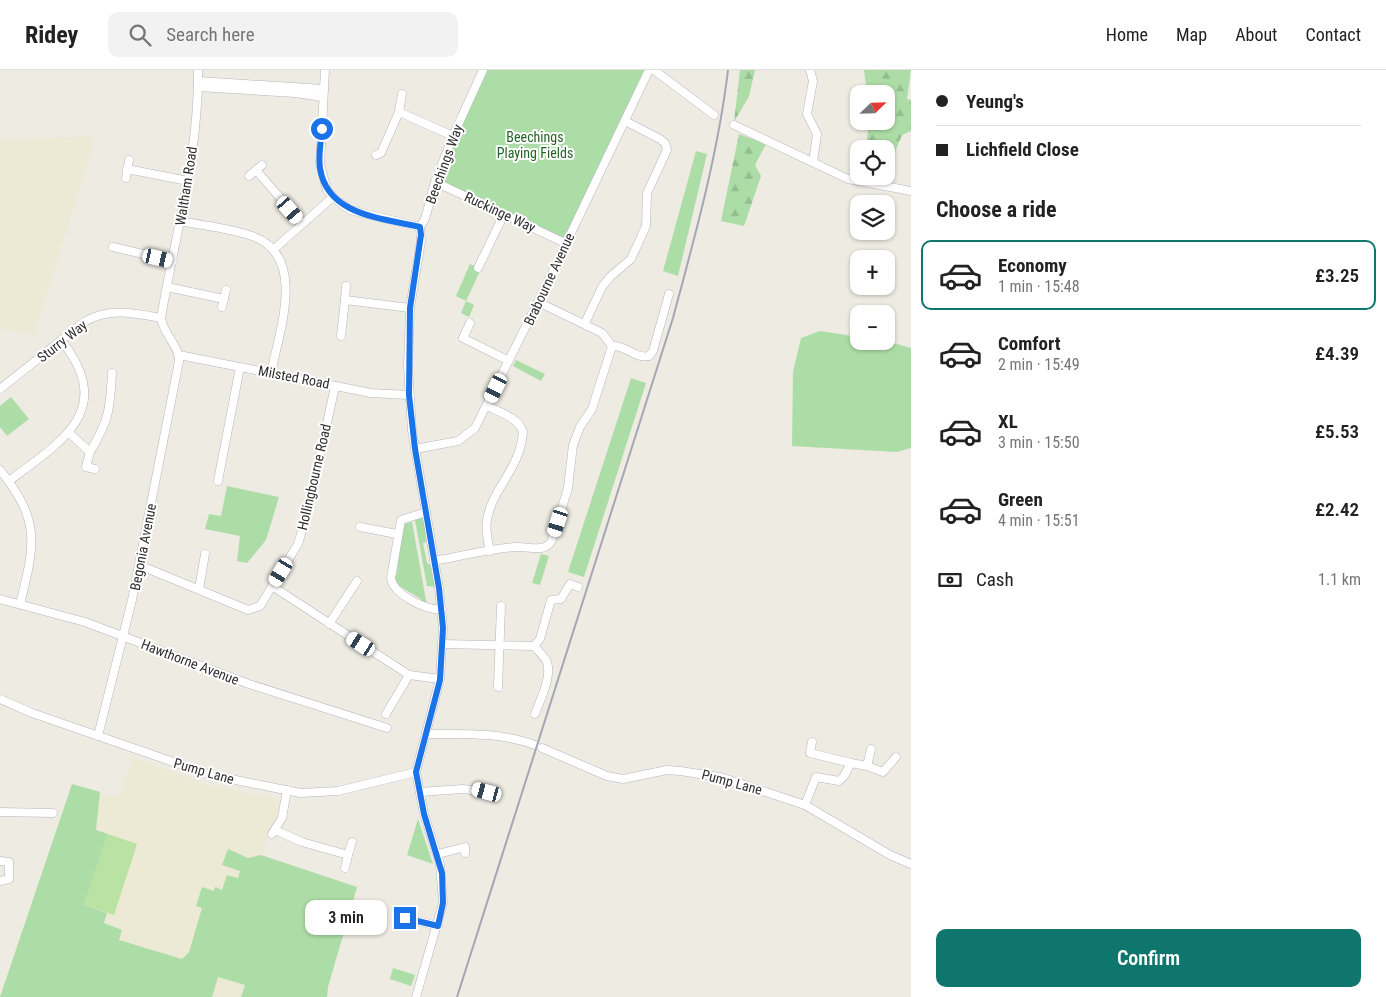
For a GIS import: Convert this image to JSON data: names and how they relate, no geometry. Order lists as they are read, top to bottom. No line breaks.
{"streets":{"street":["Beechings Way","Waltham Road","Ruckinge Way","Brabourne Avenue","Sturry Way","Milsted Road","Hollingbourne Road","Begonia Avenue","Hawthorne Avenue","Pump Lane"]},"crossings":[["Beechings Way","Ruckinge Way"],["Beechings Way","Brabourne Avenue"],["Beechings Way","Milsted Road"],["Beechings Way","Pump Lane"],["Waltham Road","Sturry Way"],["Waltham Road","Milsted Road"],["Waltham Road","Begonia Avenue"],["Ruckinge Way","Brabourne Avenue"],["Sturry Way","Milsted Road"],["Sturry Way","Begonia Avenue"],["Milsted Road","Hollingbourne Road"],["Milsted Road","Begonia Avenue"],["Hollingbourne Road","Begonia Avenue"],["Begonia Avenue","Hawthorne Avenue"],["Begonia Avenue","Pump Lane"]],"parks":["Beechings Playing Fields"],"north":"top right","page":{"header":"Ridey","search":"Search here","nav":["Home","Map","About","Contact"],"banner":["Yeung's","Lichfield Close"],"map_buttons":["+","−"],"heading":"Choose a ride","list":[{"name":"Economy","note":"1 min · 15:48","value":"£3.25"},{"name":"Comfort","note":"2 min · 15:49","value":"£4.39"},{"name":"XL","note":"3 min · 15:50","value":"£5.53"},{"name":"Green","note":"4 min · 15:51","value":"£2.42"}],"pay":["Cash","1.1 km"],"bubble":"3 min","buttons":"Confirm"}}
